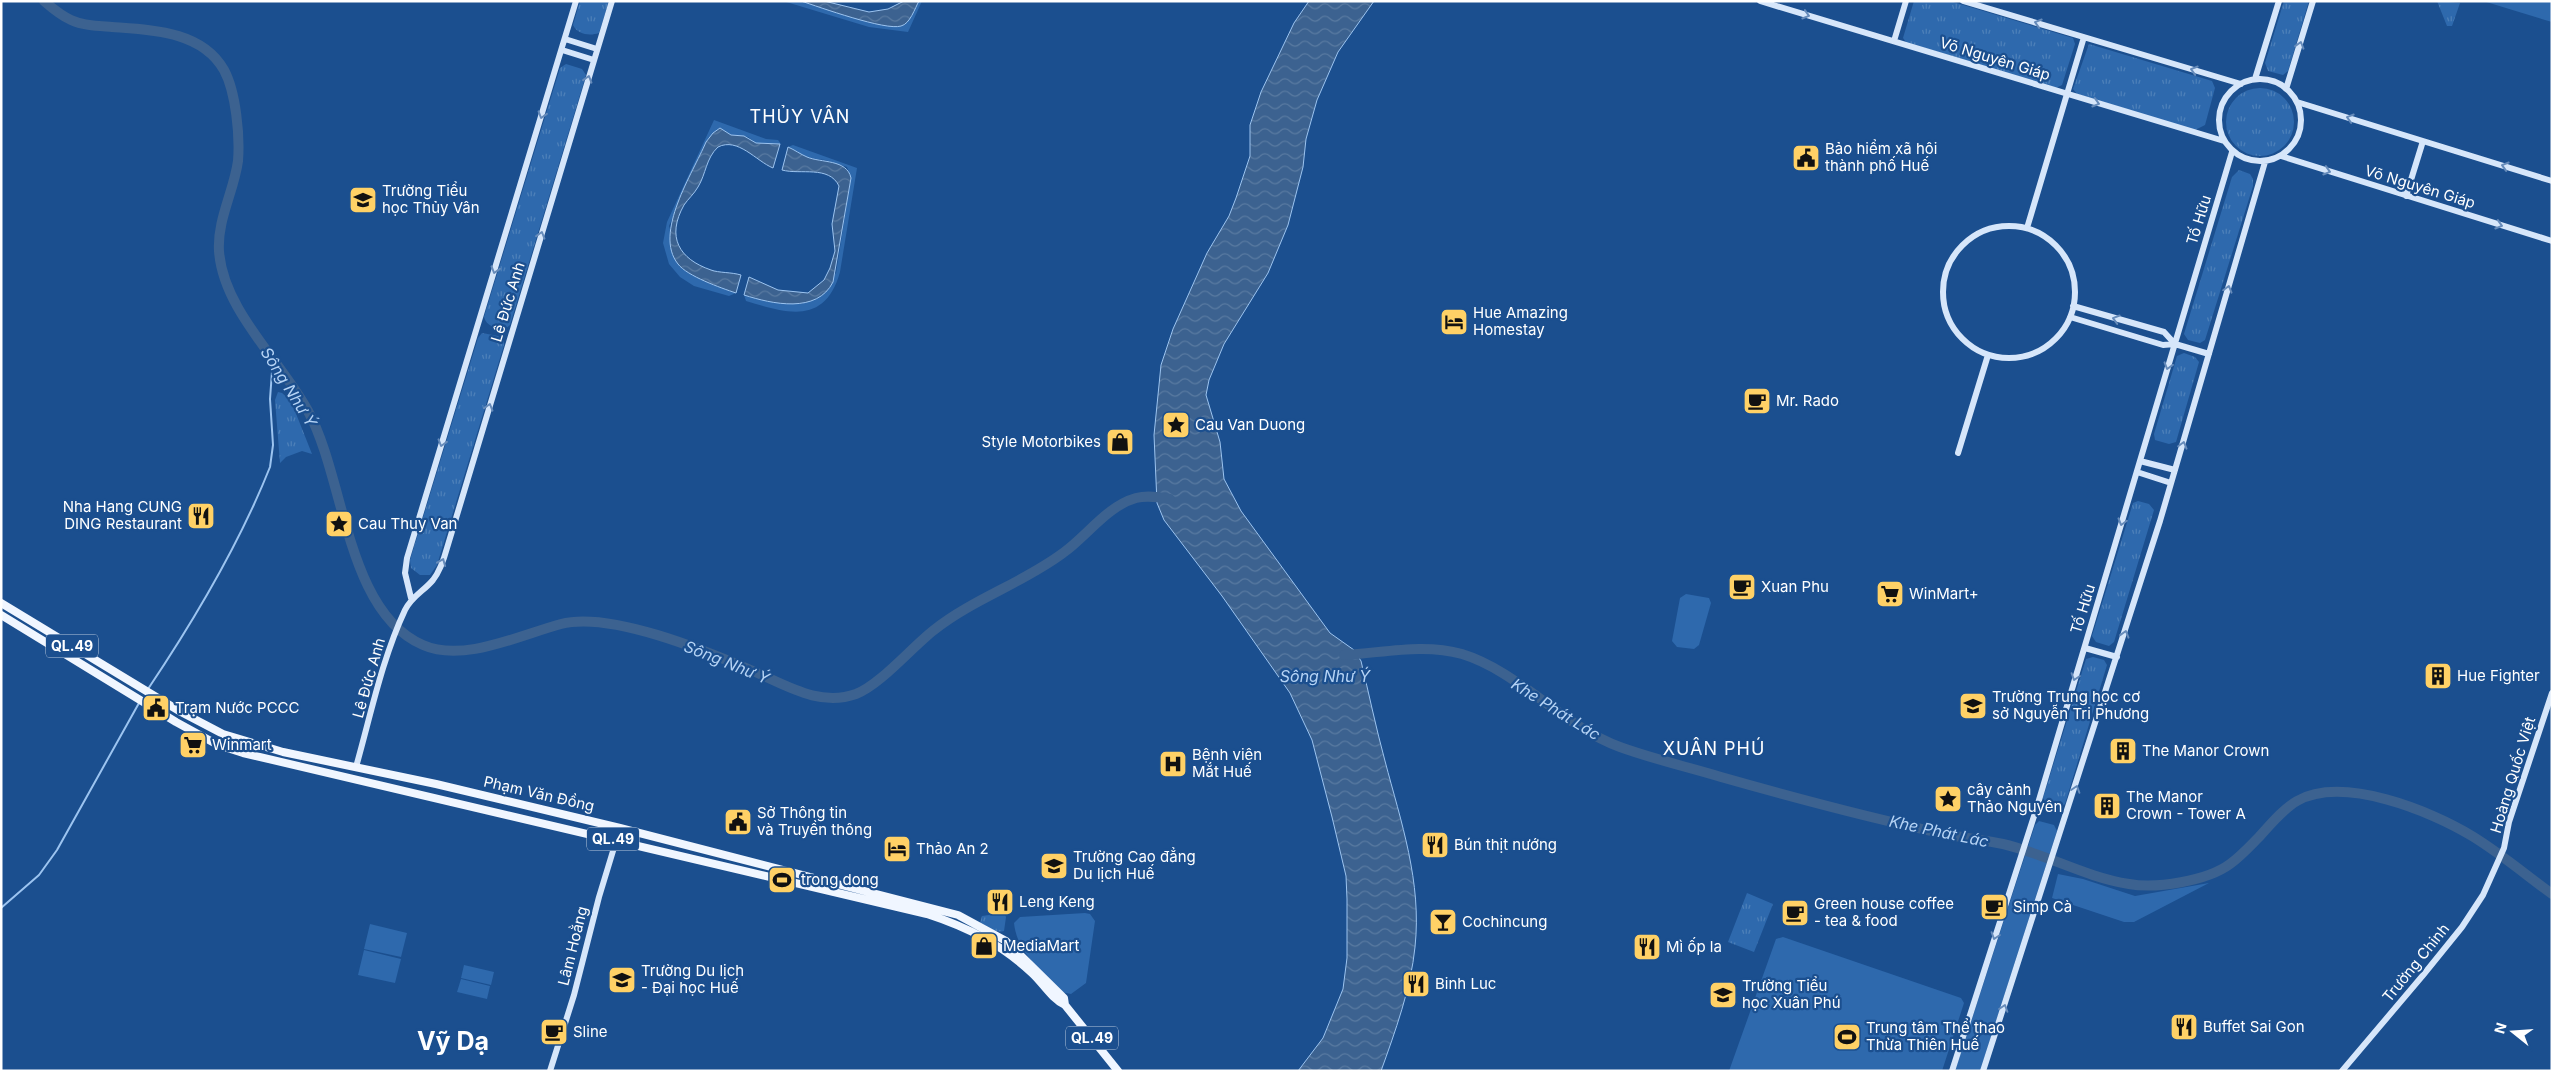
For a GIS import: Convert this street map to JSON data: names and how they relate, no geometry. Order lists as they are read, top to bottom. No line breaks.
{"streets":{"main road":["QL.49","Phạm Văn Đồng"],"street":["Võ Nguyên Giáp","Tố Hữu","Lê Đức Anh","Hoàng Quốc Việt","Lâm Hoằng","Trường Chinh"]},"crossings":[["Võ Nguyên Giáp","Tố Hữu"],["Lê Đức Anh","Phạm Văn Đồng"],["Hoàng Quốc Việt","Trường Chinh"],["Phạm Văn Đồng","Lâm Hoằng"]],"one_way":["Võ Nguyên Giáp"],"districts":["THỦY VÂN","XUÂN PHÚ","Vỹ Dạ"],"water":["Sông Như Ý","Khe Phát Lác"],"places":{"public building":["Bảo hiểm xã hội thành phố Huế","Trạm Nước PCCC","Sở Thông tin và Truyền thông"],"school or university":["Trường Tiểu học Thủy Vân","Trường Trung học cơ sở Nguyễn Tri Phương","Trường Cao đẳng Du lịch Huế","Trường Du lịch - Đại học Huế","Trường Tiểu học Xuân Phú"],"hotel":["Hue Amazing Homestay","Thảo An 2"],"cafe":["Mr. Rado","Xuan Phu","Simp Cà","Green house coffee - tea & food","Sline"],"place":["Cau Van Duong","Cau Thuy Van","cây cảnh Thảo Nguyên"],"shop":["Style Motorbikes","MediaMart"],"restaurant":["Nha Hang CUNG DING Restaurant","Bún thịt nướng","Leng Keng","Mì ốp la","Binh Luc","Buffet Sai Gon"],"supermarket":["WinMart+","Winmart"],"building":["Hue Fighter","The Manor Crown","The Manor Crown - Tower A"],"hospital":["Bệnh viện Mắt Huế"],"sports":["trong dong","Trung tâm Thể thao Thừa Thiên Huế"],"bar":["Cochincung"]},"north":"left"}
